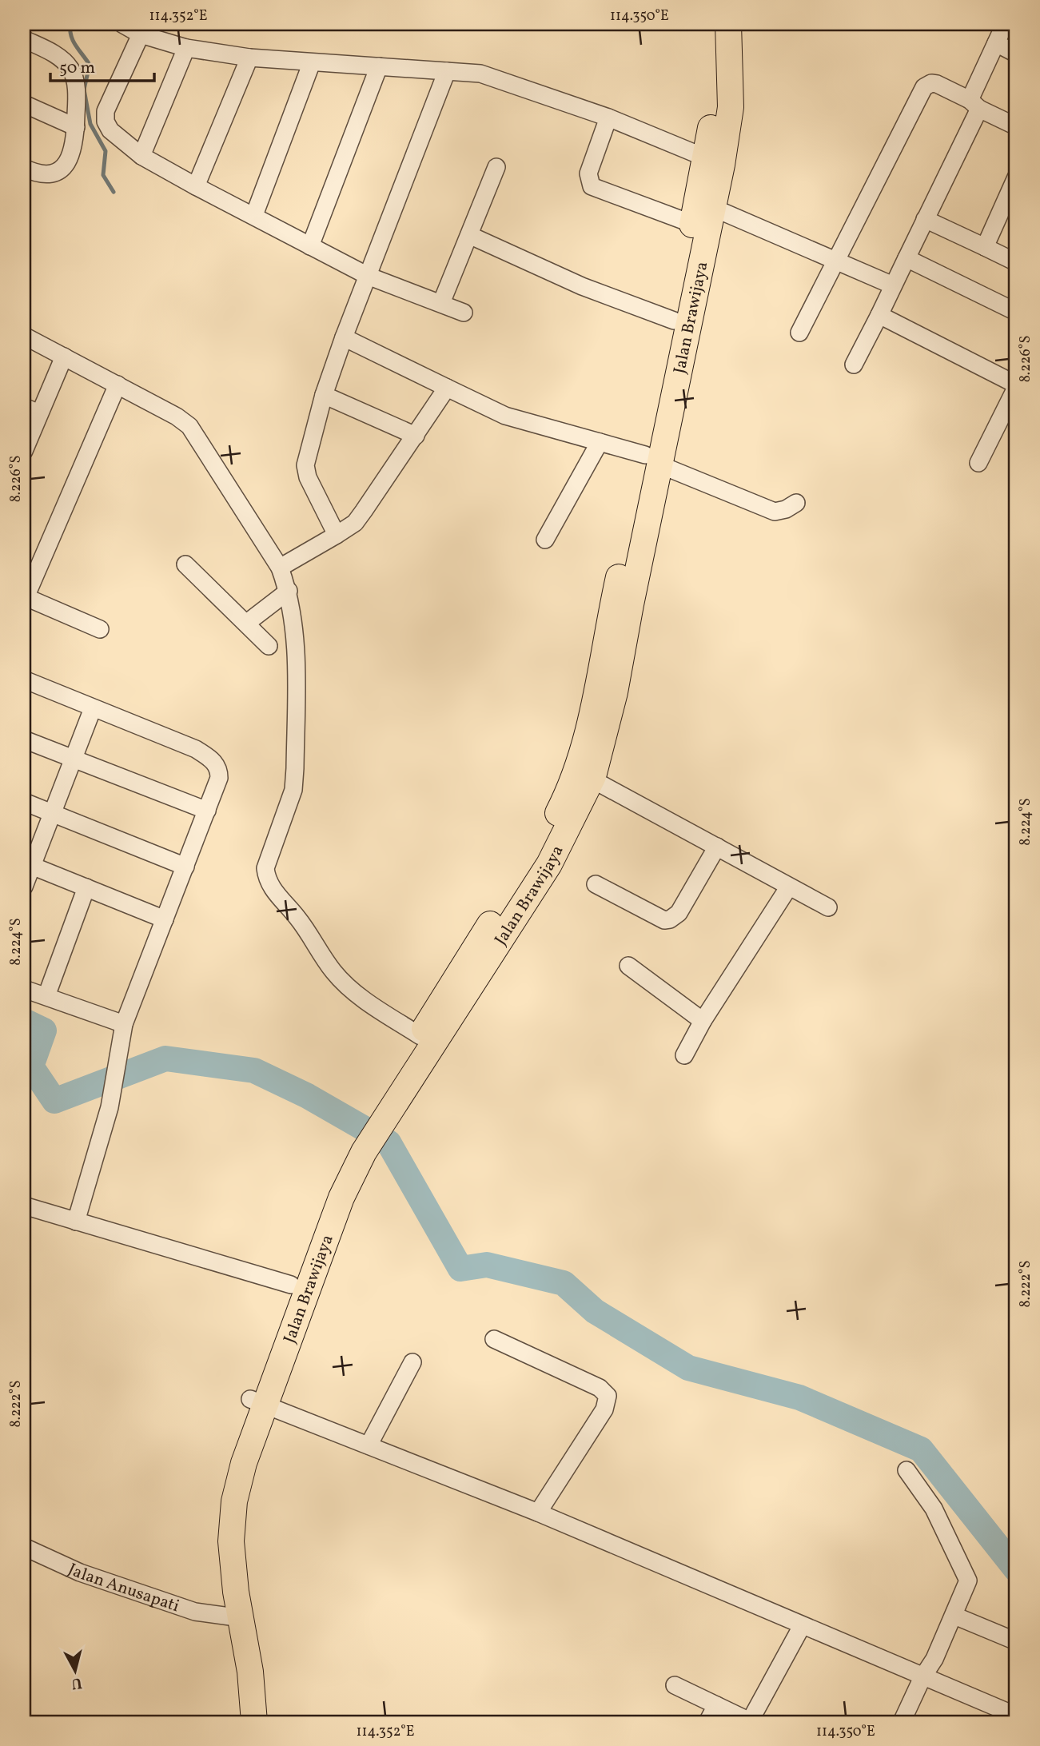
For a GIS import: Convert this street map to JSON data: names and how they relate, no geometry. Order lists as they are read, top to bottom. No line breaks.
{"streets":{"highway":["Jalan Brawijaya"],"street":["Jalan Anusapati"]},"crossings":[["Jalan Brawijaya","Jalan Anusapati"]],"scale_bar":"50 m","north":"bottom","coordinates":["114.352°E","114.350°E","8.226°S","8.224°S","8.222°S"]}
